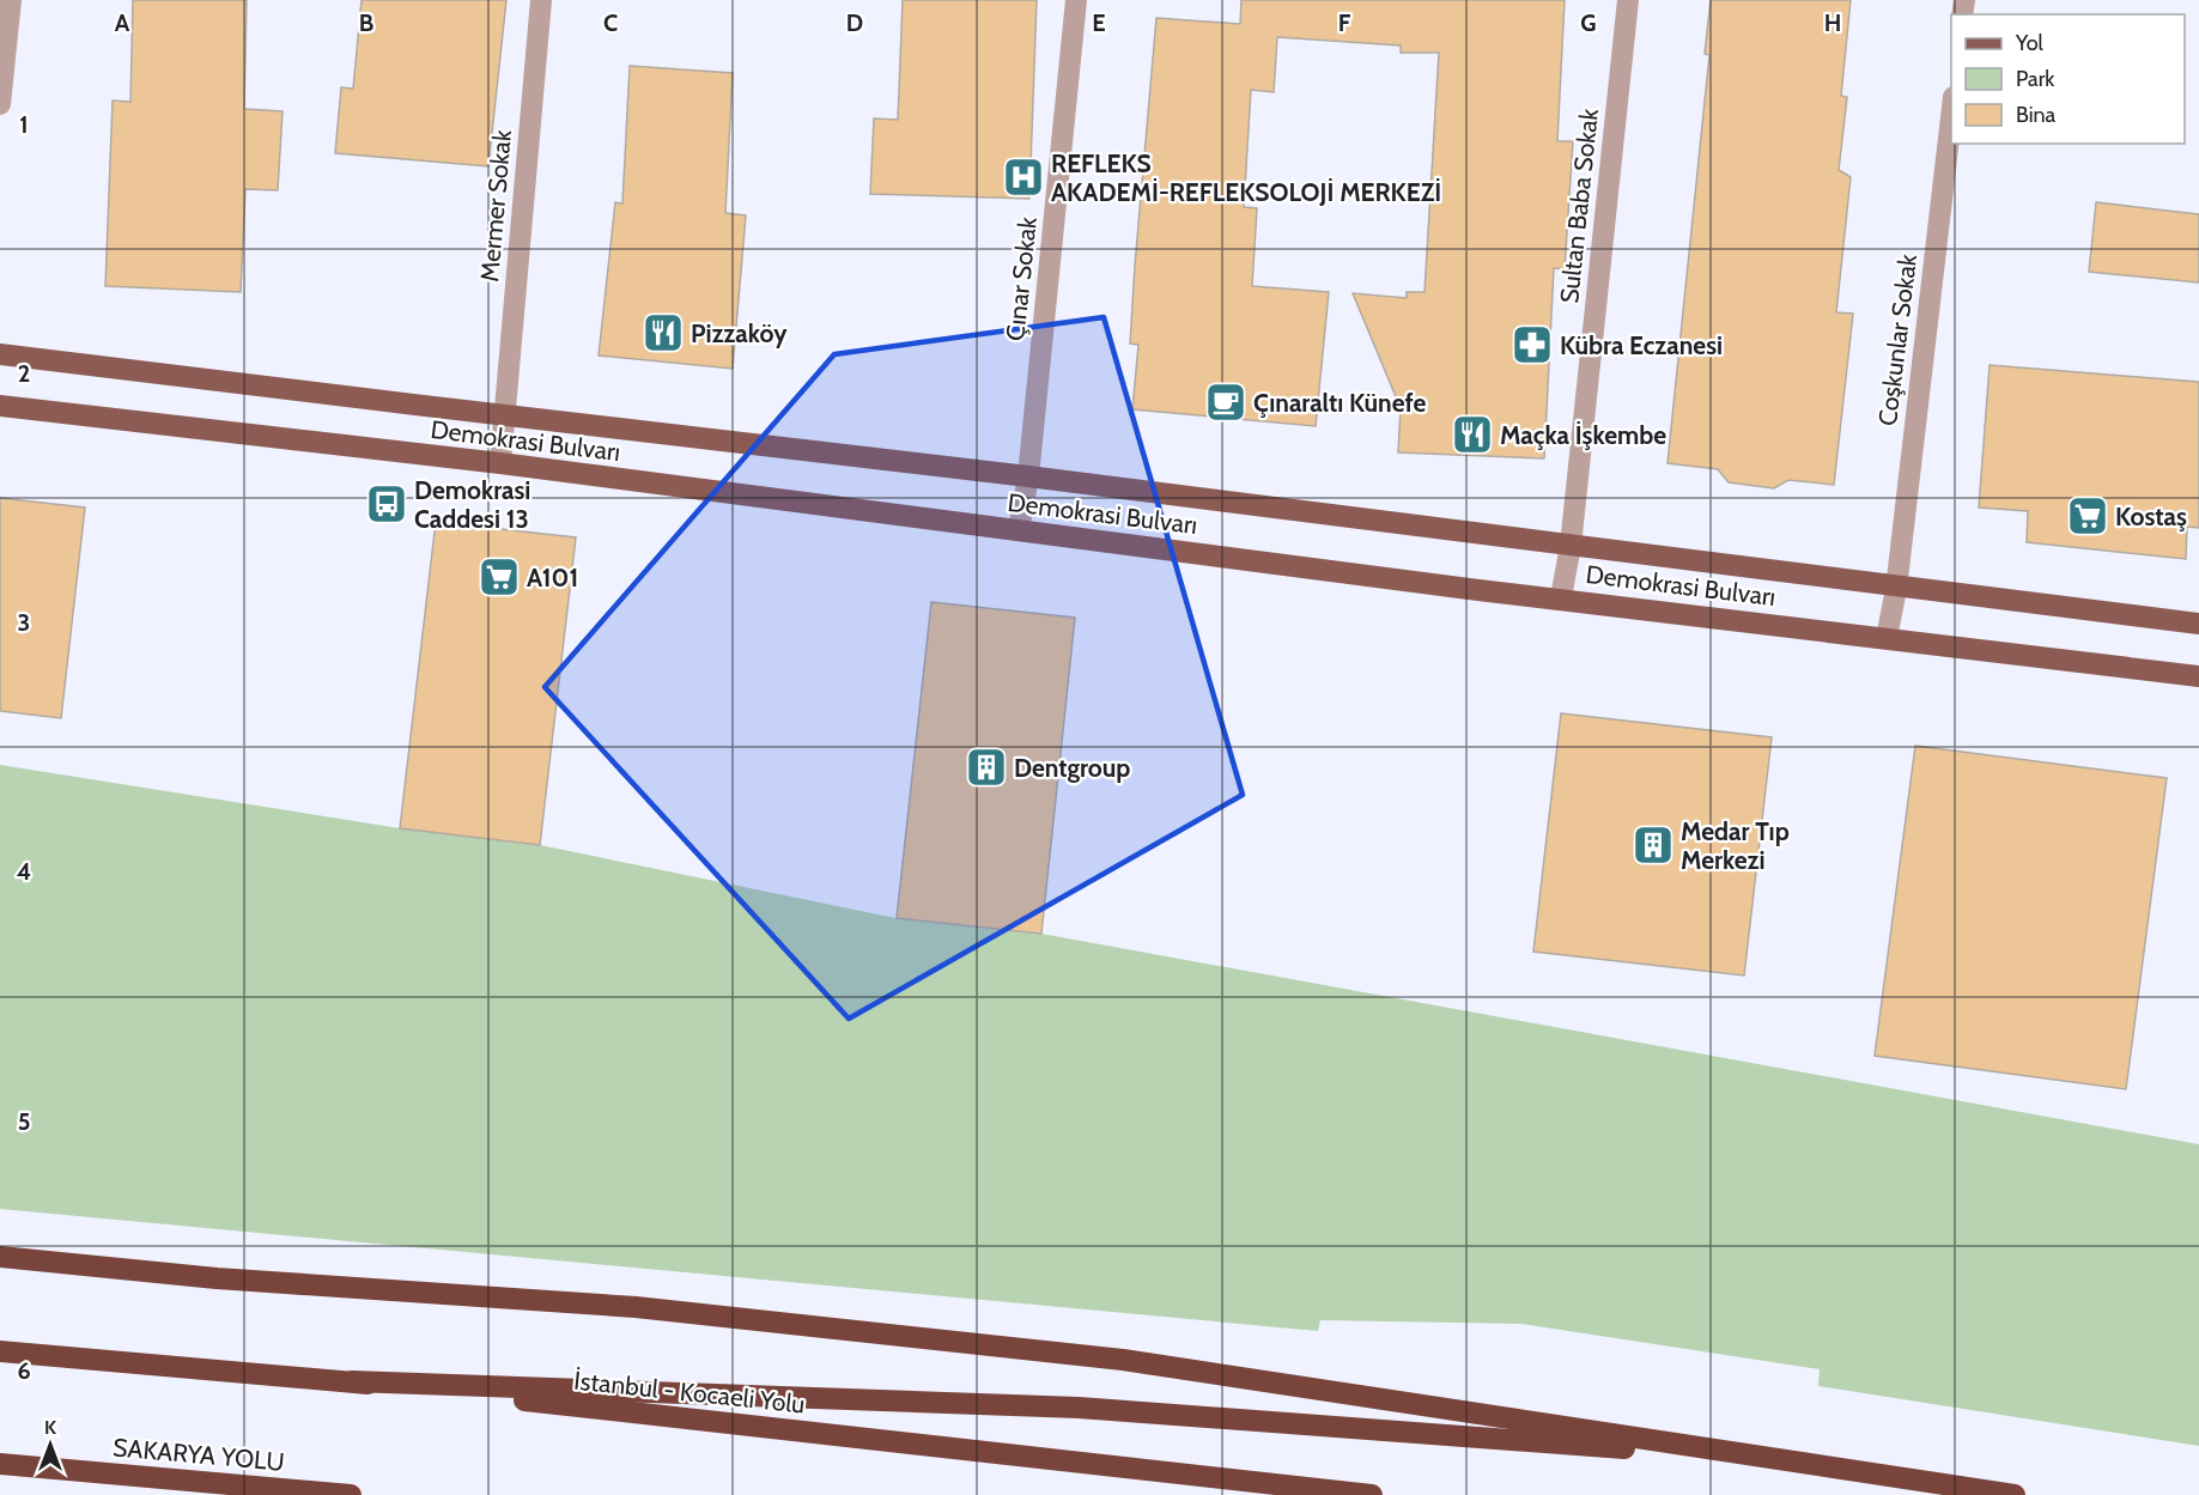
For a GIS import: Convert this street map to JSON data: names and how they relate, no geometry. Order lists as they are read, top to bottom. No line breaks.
{"streets":{"highway":["İstanbul - Kocaeli Yolu","SAKARYA YOLU"],"main road":["Demokrasi Bulvarı"],"street":["Mermer Sokak","Sultan Baba Sokak","Çınar Sokak","Coşkunlar Sokak"]},"crossings":[["Mermer Sokak","Demokrasi Bulvarı"],["Sultan Baba Sokak","Demokrasi Bulvarı"],["Çınar Sokak","Demokrasi Bulvarı"],["Coşkunlar Sokak","Demokrasi Bulvarı"]],"places":{"hospital":["REFLEKS AKADEMİ-REFLEKSOLOJİ MERKEZİ"],"restaurant":["Pizzaköy","Maçka İşkembe"],"pharmacy":["Kübra Eczanesi"],"cafe":["Çınaraltı Künefe"],"bus stop":["Demokrasi Caddesi 13"],"supermarket":["Kostaş","A101"],"building":["Dentgroup","Medar Tıp Merkezi"]},"legend":["Yol","Park","Bina"],"north":"top","grid":{"columns":["A","B","C","D","E","F","G","H"],"rows":["1","2","3","4","5","6"]}}
